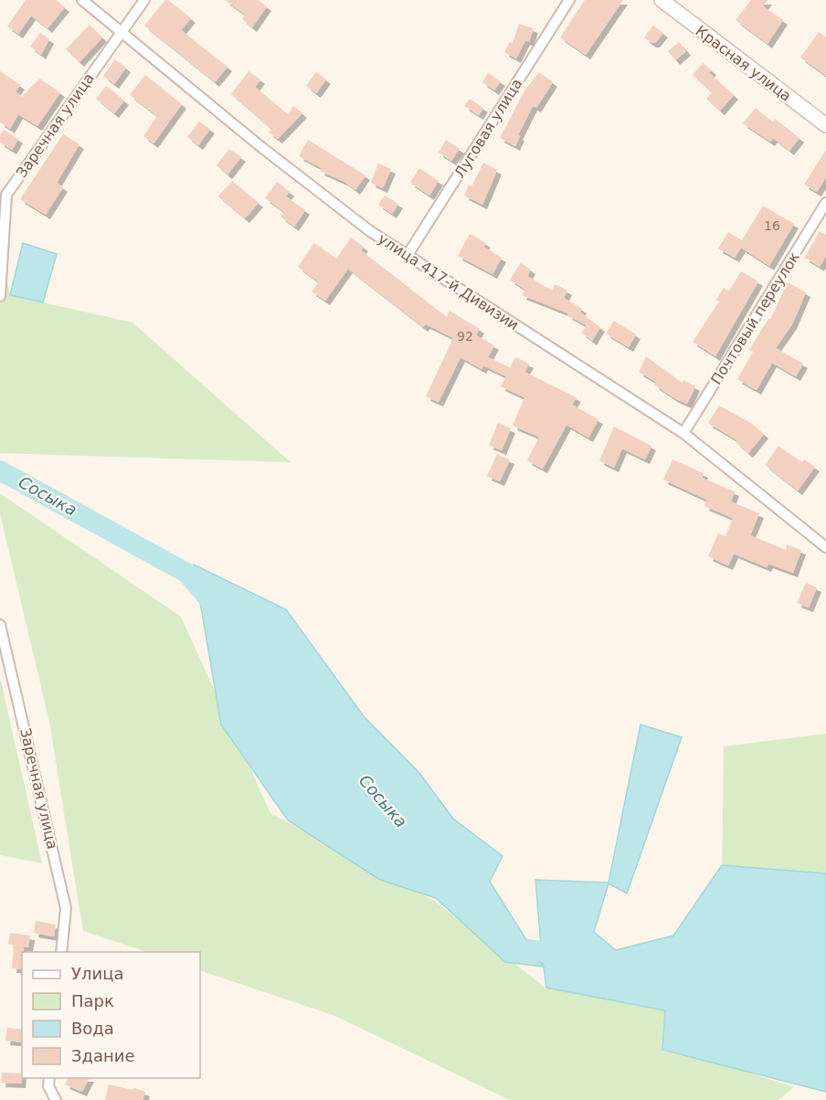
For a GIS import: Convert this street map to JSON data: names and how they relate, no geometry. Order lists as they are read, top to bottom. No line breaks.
{"streets":{"street":["Красная улица","Заречная улица","Луговая улица","улица 417-й Дивизии","Почтовый переулок"]},"crossings":[["Заречная улица","улица 417-й Дивизии"],["Луговая улица","улица 417-й Дивизии"],["улица 417-й Дивизии","Почтовый переулок"]],"water":["Сосыка"],"house_numbers":["16","92"],"legend":["Улица","Парк","Вода","Здание"]}
